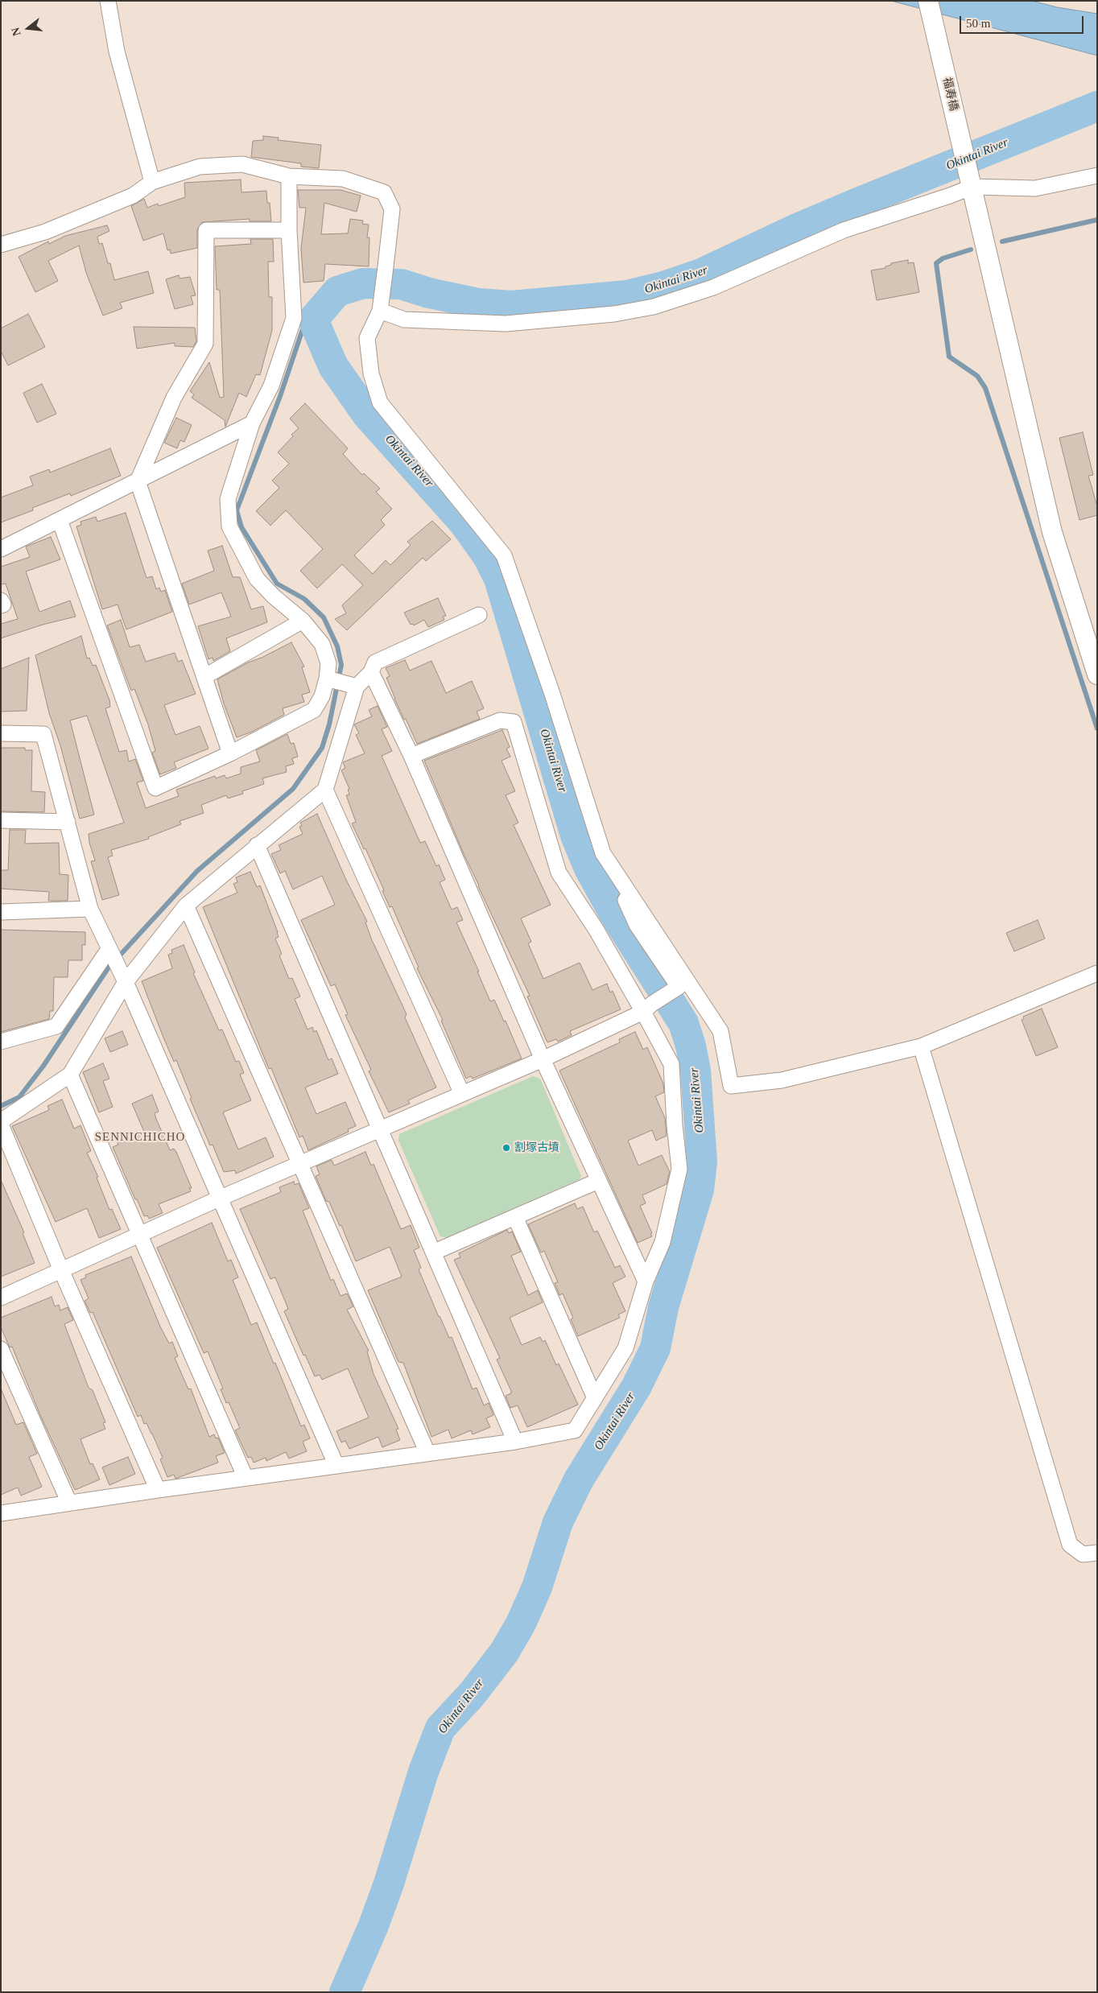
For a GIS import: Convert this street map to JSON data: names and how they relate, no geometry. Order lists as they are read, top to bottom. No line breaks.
{"streets":{"street":["福寿橋"]},"districts":["SENNICHICHO"],"water":["Okintai River"],"places":["割塚古墳"],"scale_bar":"50 m","north":"left"}
